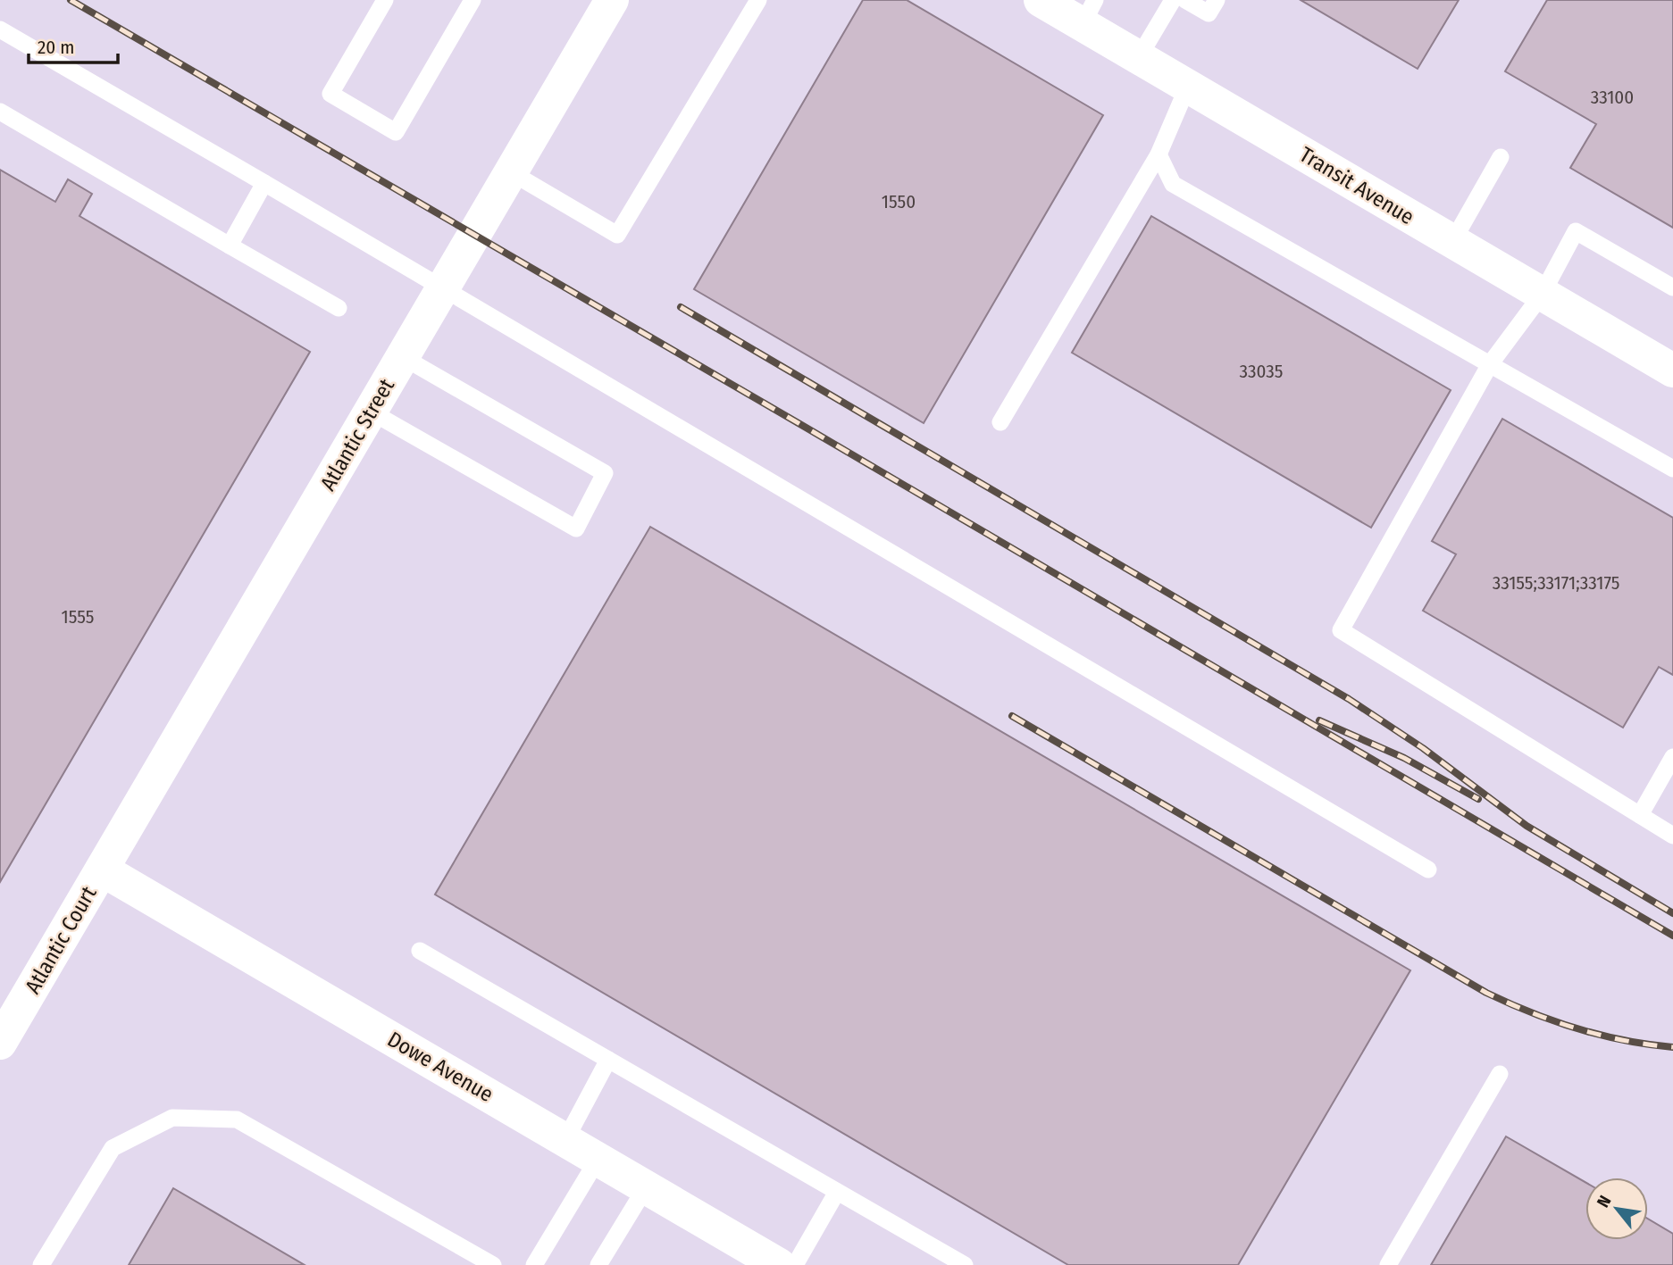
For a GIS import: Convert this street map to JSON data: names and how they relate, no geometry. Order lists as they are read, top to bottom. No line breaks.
{"streets":{"street":["Transit Avenue","Atlantic Street","Atlantic Court","Dowe Avenue"]},"crossings":[["Atlantic Street","Atlantic Court"],["Atlantic Street","Dowe Avenue"],["Atlantic Court","Dowe Avenue"]],"house_numbers":["33100","1550","33035","33155;33171;33175","1555"],"scale_bar":"20 m","north":"top left"}
